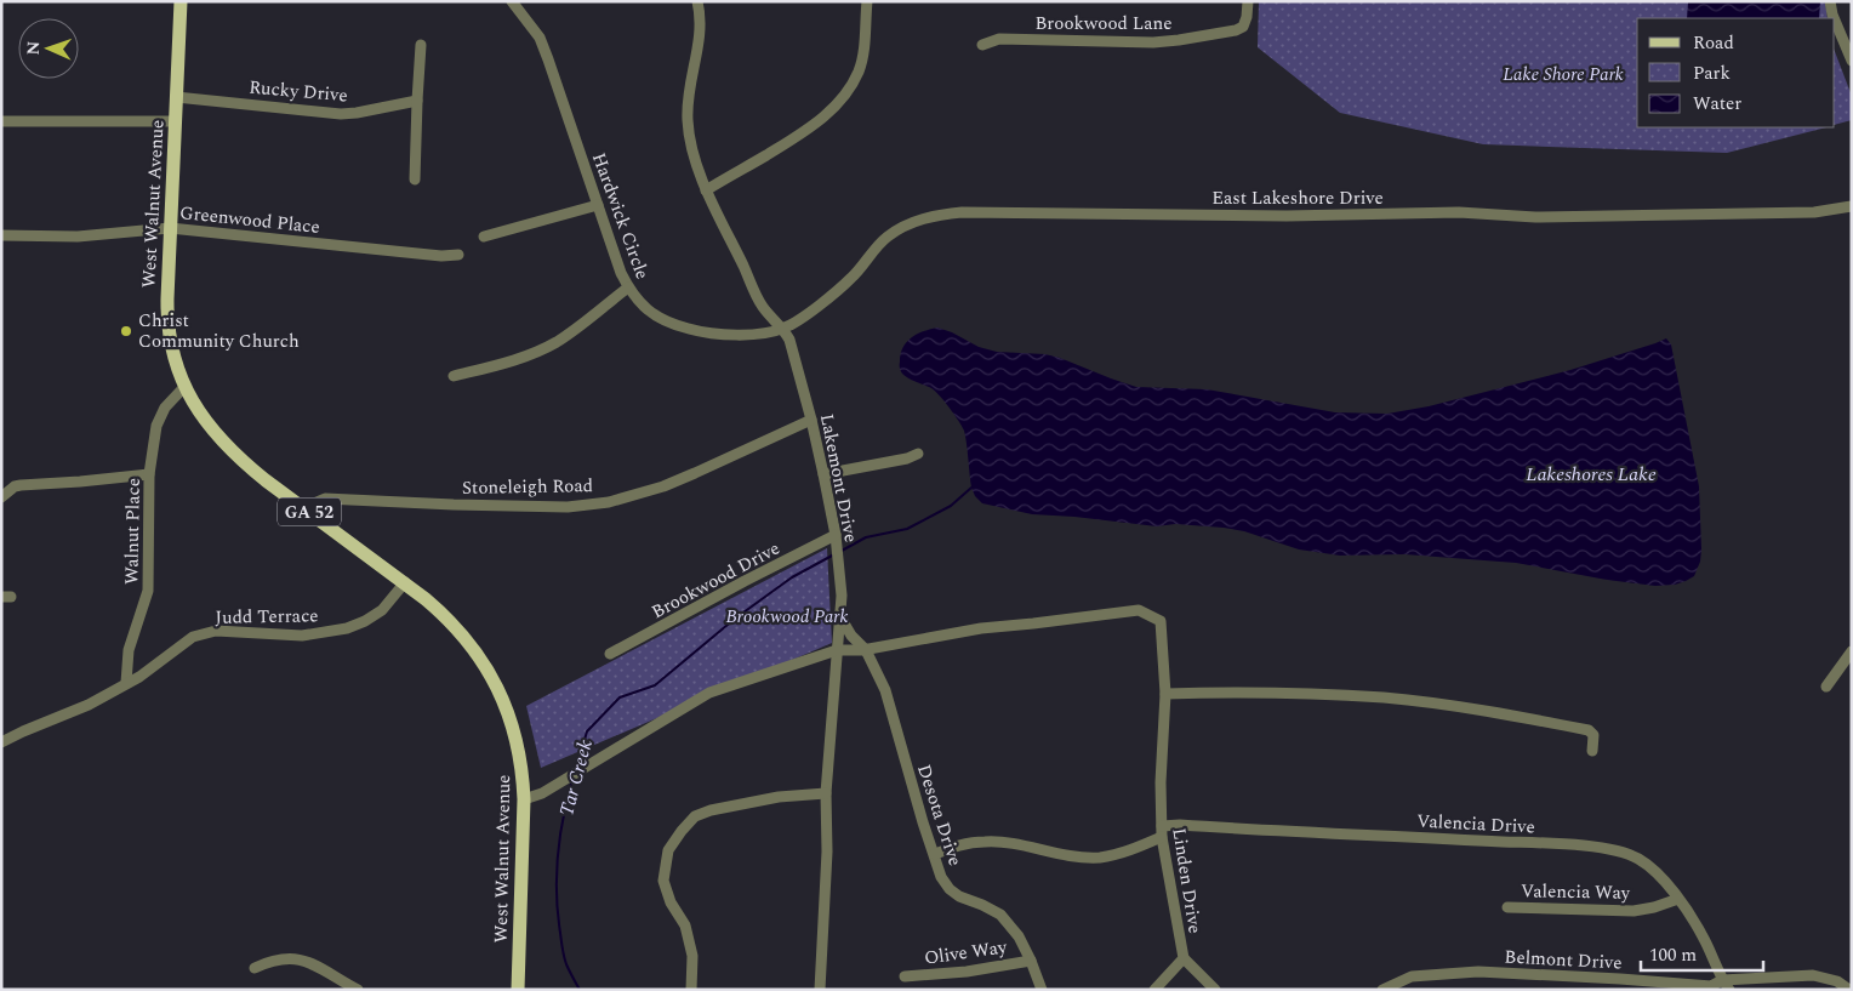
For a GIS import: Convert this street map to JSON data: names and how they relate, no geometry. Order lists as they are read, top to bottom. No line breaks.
{"streets":{"main road":["West Walnut Avenue","GA 52"],"street":["Brookwood Lane","Rucky Drive","East Lakeshore Drive","Hardwick Circle","Greenwood Place","Lakemont Drive","Stoneleigh Road","Walnut Place","Brookwood Drive","Judd Terrace","Desota Drive","Valencia Drive","Linden Drive","Valencia Way","Olive Way","Belmont Drive"]},"crossings":[["Rucky Drive","West Walnut Avenue"],["East Lakeshore Drive","Hardwick Circle"],["East Lakeshore Drive","Lakemont Drive"],["West Walnut Avenue","Greenwood Place"],["West Walnut Avenue","Stoneleigh Road"],["West Walnut Avenue","Walnut Place"],["West Walnut Avenue","Judd Terrace"],["Hardwick Circle","Lakemont Drive"],["Lakemont Drive","Stoneleigh Road"],["Lakemont Drive","Brookwood Drive"],["Lakemont Drive","Desota Drive"],["Walnut Place","Judd Terrace"],["Desota Drive","Valencia Drive"],["Desota Drive","Linden Drive"],["Desota Drive","Olive Way"],["Valencia Drive","Linden Drive"],["Valencia Drive","Valencia Way"],["Valencia Drive","Belmont Drive"]],"water":["Lakeshores Lake","Tar Creek"],"parks":["Lake Shore Park","Brookwood Park"],"places":["Christ Community Church"],"legend":["Road","Park","Water"],"scale_bar":"100 m","north":"left"}
